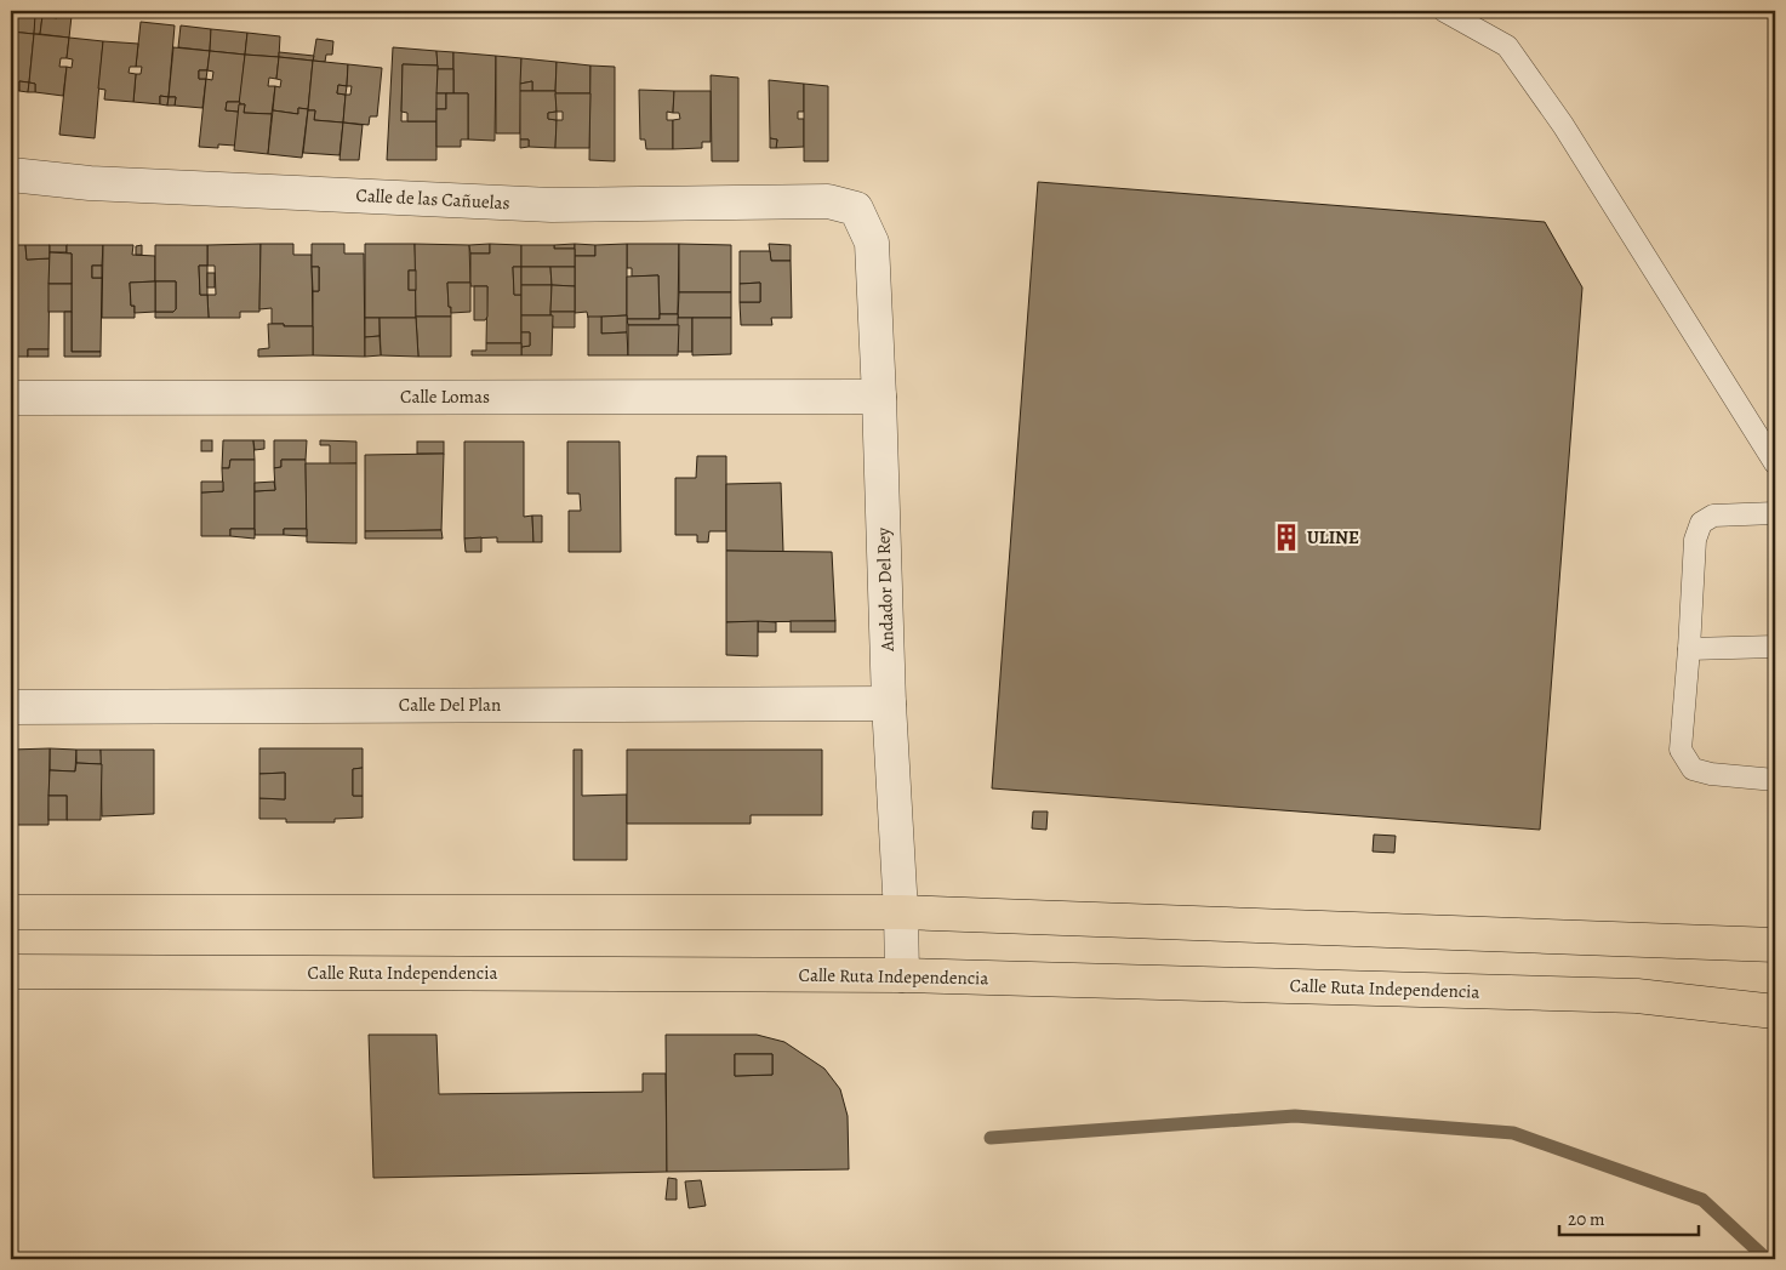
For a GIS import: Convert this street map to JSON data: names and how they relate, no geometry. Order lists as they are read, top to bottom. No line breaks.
{"streets":{"main road":["Calle Ruta Independencia"],"street":["Calle de las Cañuelas","Calle Lomas","Andador Del Rey","Calle Del Plan"]},"crossings":[["Calle de las Cañuelas","Andador Del Rey"],["Calle Lomas","Andador Del Rey"],["Andador Del Rey","Calle Del Plan"],["Andador Del Rey","Calle Ruta Independencia"]],"places":{"building":["ULINE"]},"scale_bar":"20 m"}
